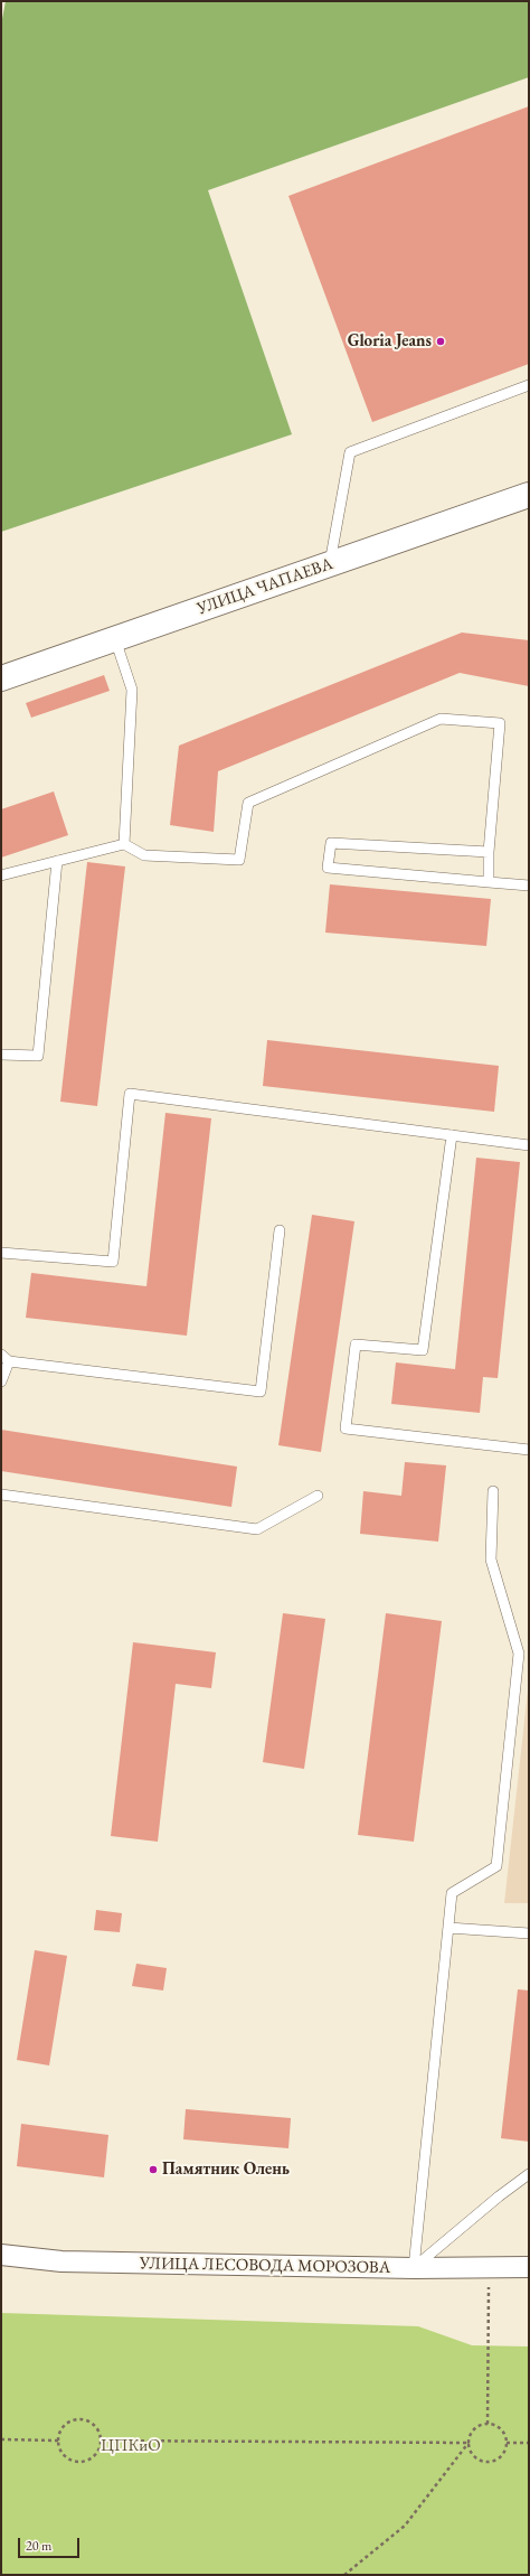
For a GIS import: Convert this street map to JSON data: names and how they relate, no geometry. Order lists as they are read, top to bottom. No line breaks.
{"streets":{"main road":["УЛИЦА ЧАПАЕВА"],"street":["УЛИЦА ЛЕСОВОДА МОРОЗОВА"]},"parks":["ЦПКиО"],"places":["Gloria Jeans","Памятник Олень"],"scale_bar":"20 m"}
